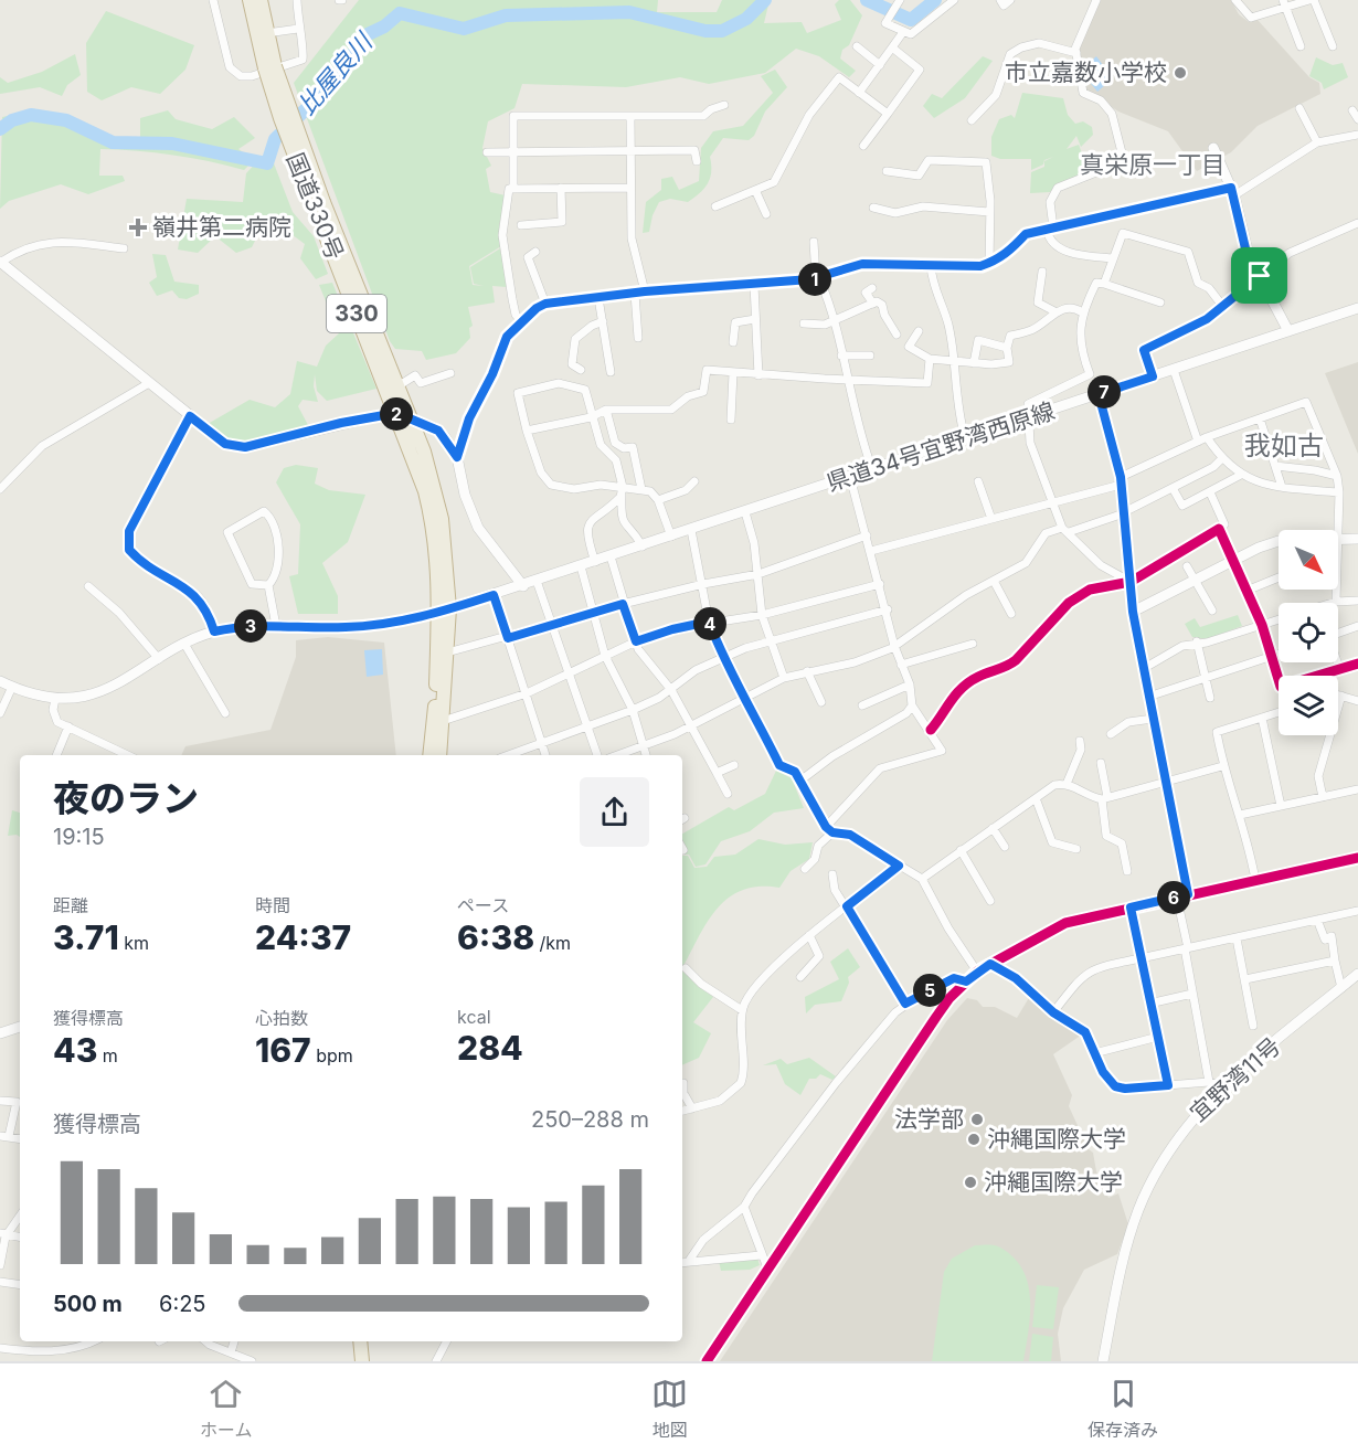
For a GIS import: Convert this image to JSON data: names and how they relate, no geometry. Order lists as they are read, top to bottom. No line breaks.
{"streets":{"highway":["国道330号","330"],"street":["県道34号宜野湾西原線","宜野湾11号"]},"crossings":[["国道330号","県道34号宜野湾西原線"]],"districts":["真栄原一丁目","我如古"],"water":["比屋良川"],"places":{"other":["市立嘉数小学校","法学部","沖縄国際大学","沖繩国際大学"],"health":["嶺井第二病院"]},"north":"bottom right","page":{"pins":["1","7","2","4","3","6","5"],"heading":["夜のラン","19:15"],"stats":[["距離","3.71 km"],["時間","24:37"],["ペース","6:38 /km"],["獲得標高","43 m"],["心拍数","167 bpm"],["kcal","284"]],"chart":["獲得標高","250–288 m"],"list":[{"name":"500 m","note":"6:25"}],"tabs":["ホーム","地図","保存済み"]}}
